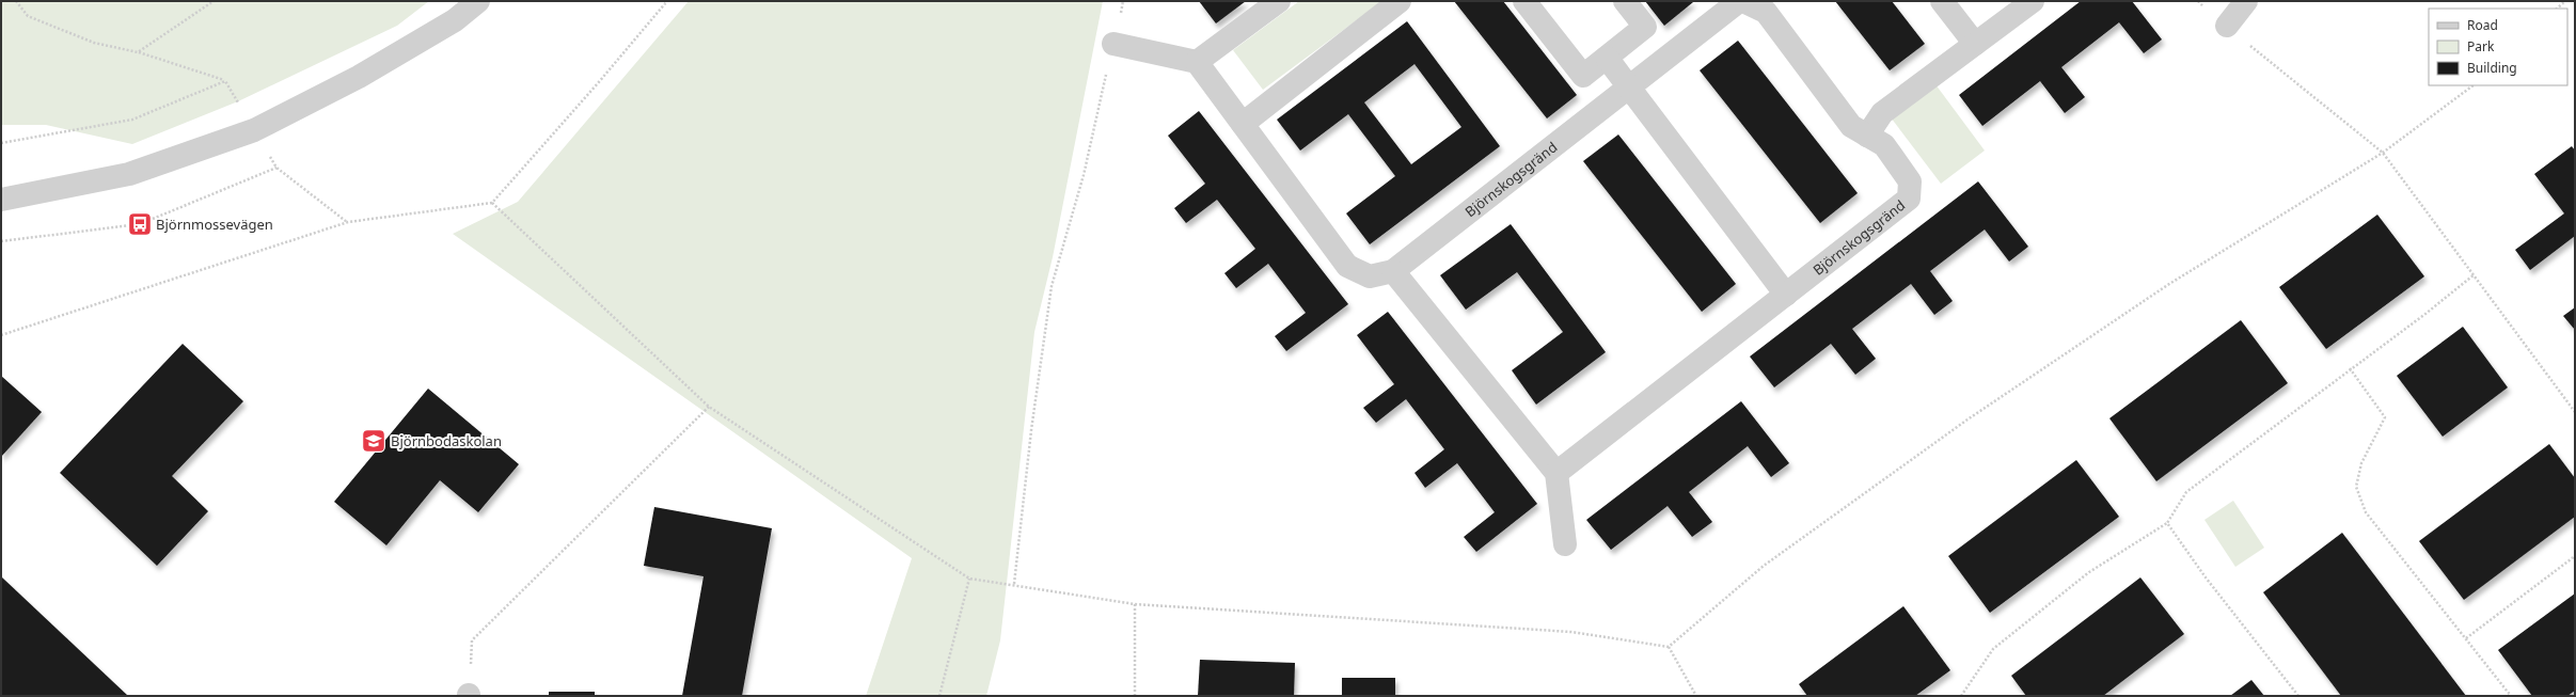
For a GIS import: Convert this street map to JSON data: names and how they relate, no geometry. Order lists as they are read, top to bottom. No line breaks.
{"streets":{"street":["Björnskogsgränd"]},"places":{"bus stop":["Björnmossevägen"],"school or university":["Björnbodaskolan"]},"legend":["Road","Park","Building"]}
